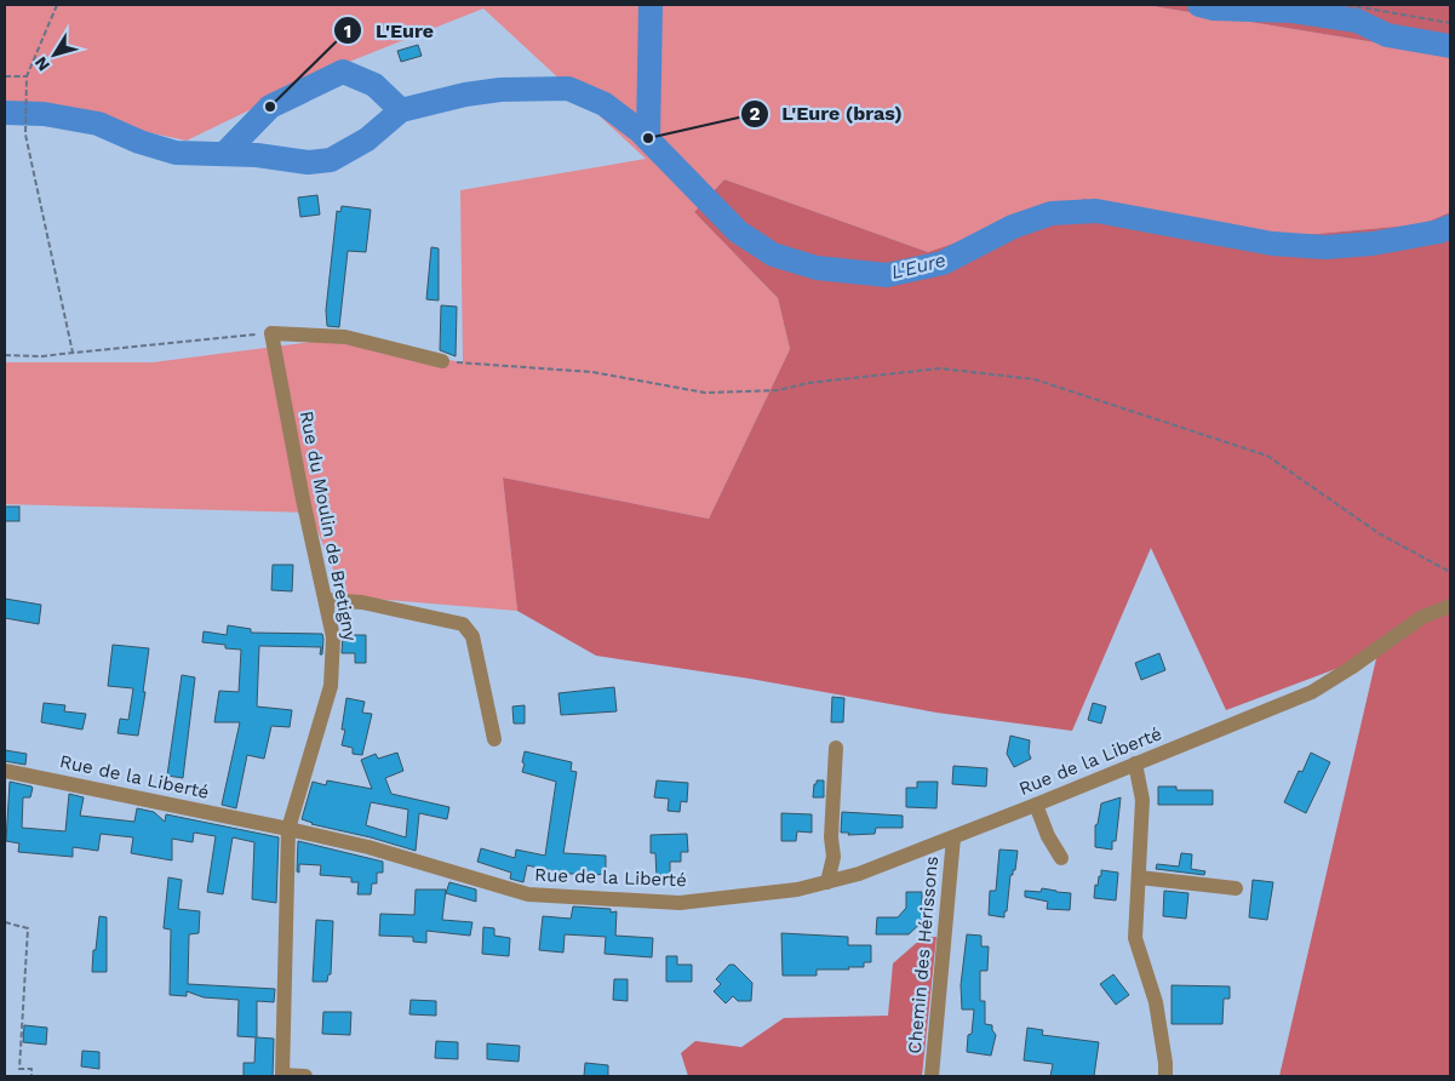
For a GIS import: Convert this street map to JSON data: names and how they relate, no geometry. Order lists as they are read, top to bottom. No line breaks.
{"streets":{"street":["Rue du Moulin de Bretigny","Rue de la Liberté","Chemin des Hérissons"]},"crossings":[["Rue du Moulin de Bretigny","Rue de la Liberté"],["Rue de la Liberté","Chemin des Hérissons"]],"water":["L'Eure"],"places":["L'Eure","L'Eure (bras)"],"north":"bottom left"}
